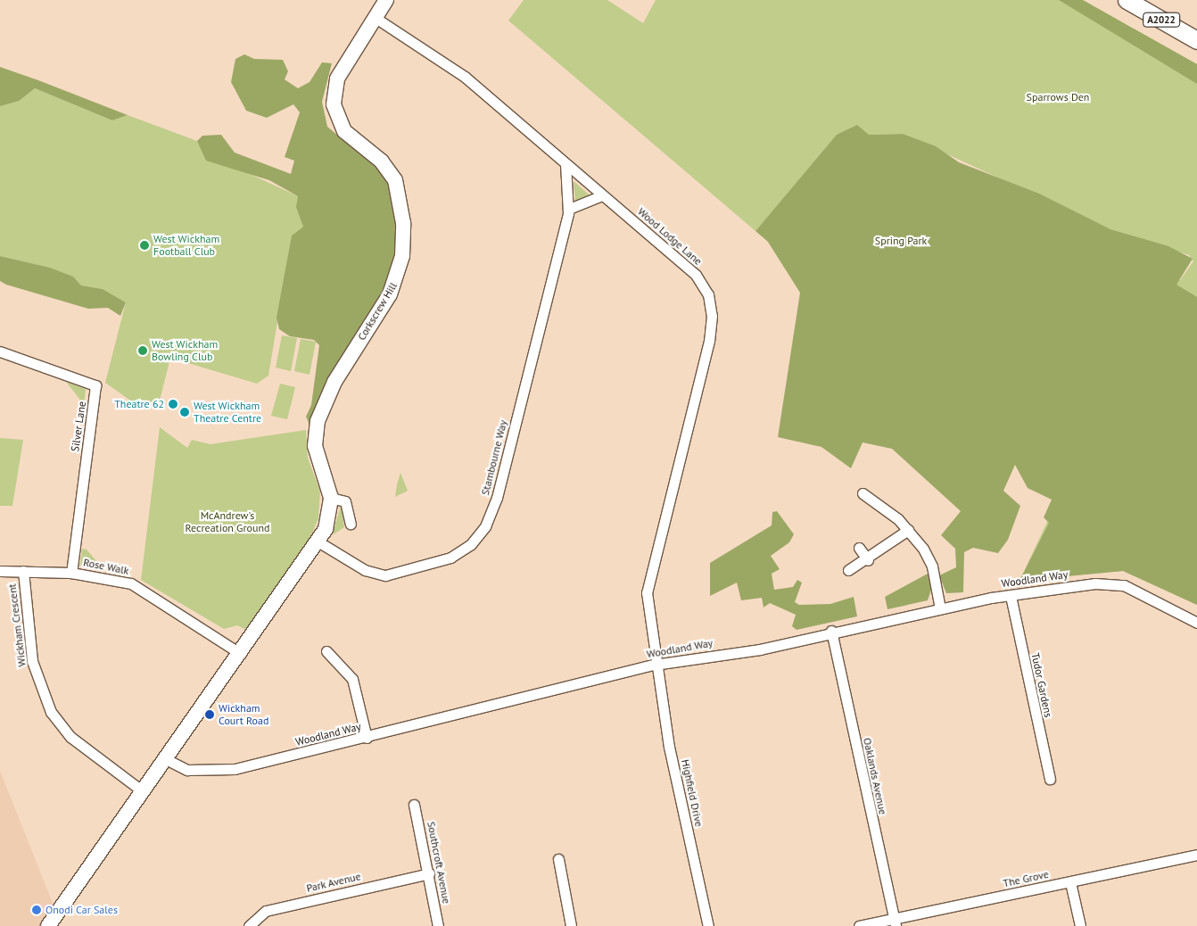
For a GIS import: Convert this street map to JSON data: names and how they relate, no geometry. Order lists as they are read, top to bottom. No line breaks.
{"streets":{"main road":["A2022"],"street":["Wood Lodge Lane","Corkscrew Hill","Silver Lane","Stambourne Way","Rose Walk","Woodland Way","Wickham Crescent","Tudor Gardens","Oaklands Avenue","Highfield Drive","Southcroft Avenue","The Grove","Park Avenue"]},"crossings":[["Wood Lodge Lane","Corkscrew Hill"],["Wood Lodge Lane","Stambourne Way"],["Wood Lodge Lane","Woodland Way"],["Wood Lodge Lane","Highfield Drive"],["Corkscrew Hill","Stambourne Way"],["Silver Lane","Rose Walk"],["Rose Walk","Wickham Crescent"],["Woodland Way","Tudor Gardens"],["Woodland Way","Oaklands Avenue"],["Woodland Way","Highfield Drive"],["Oaklands Avenue","The Grove"],["Southcroft Avenue","Park Avenue"]],"parks":["Sparrows Den","Spring Park","McAndrew's Recreation Ground"],"places":["West Wickham Football Club","West Wickham Bowling Club","Theatre 62","West Wickham Theatre Centre","Wickham Court Road","Onodi Car Sales"]}
